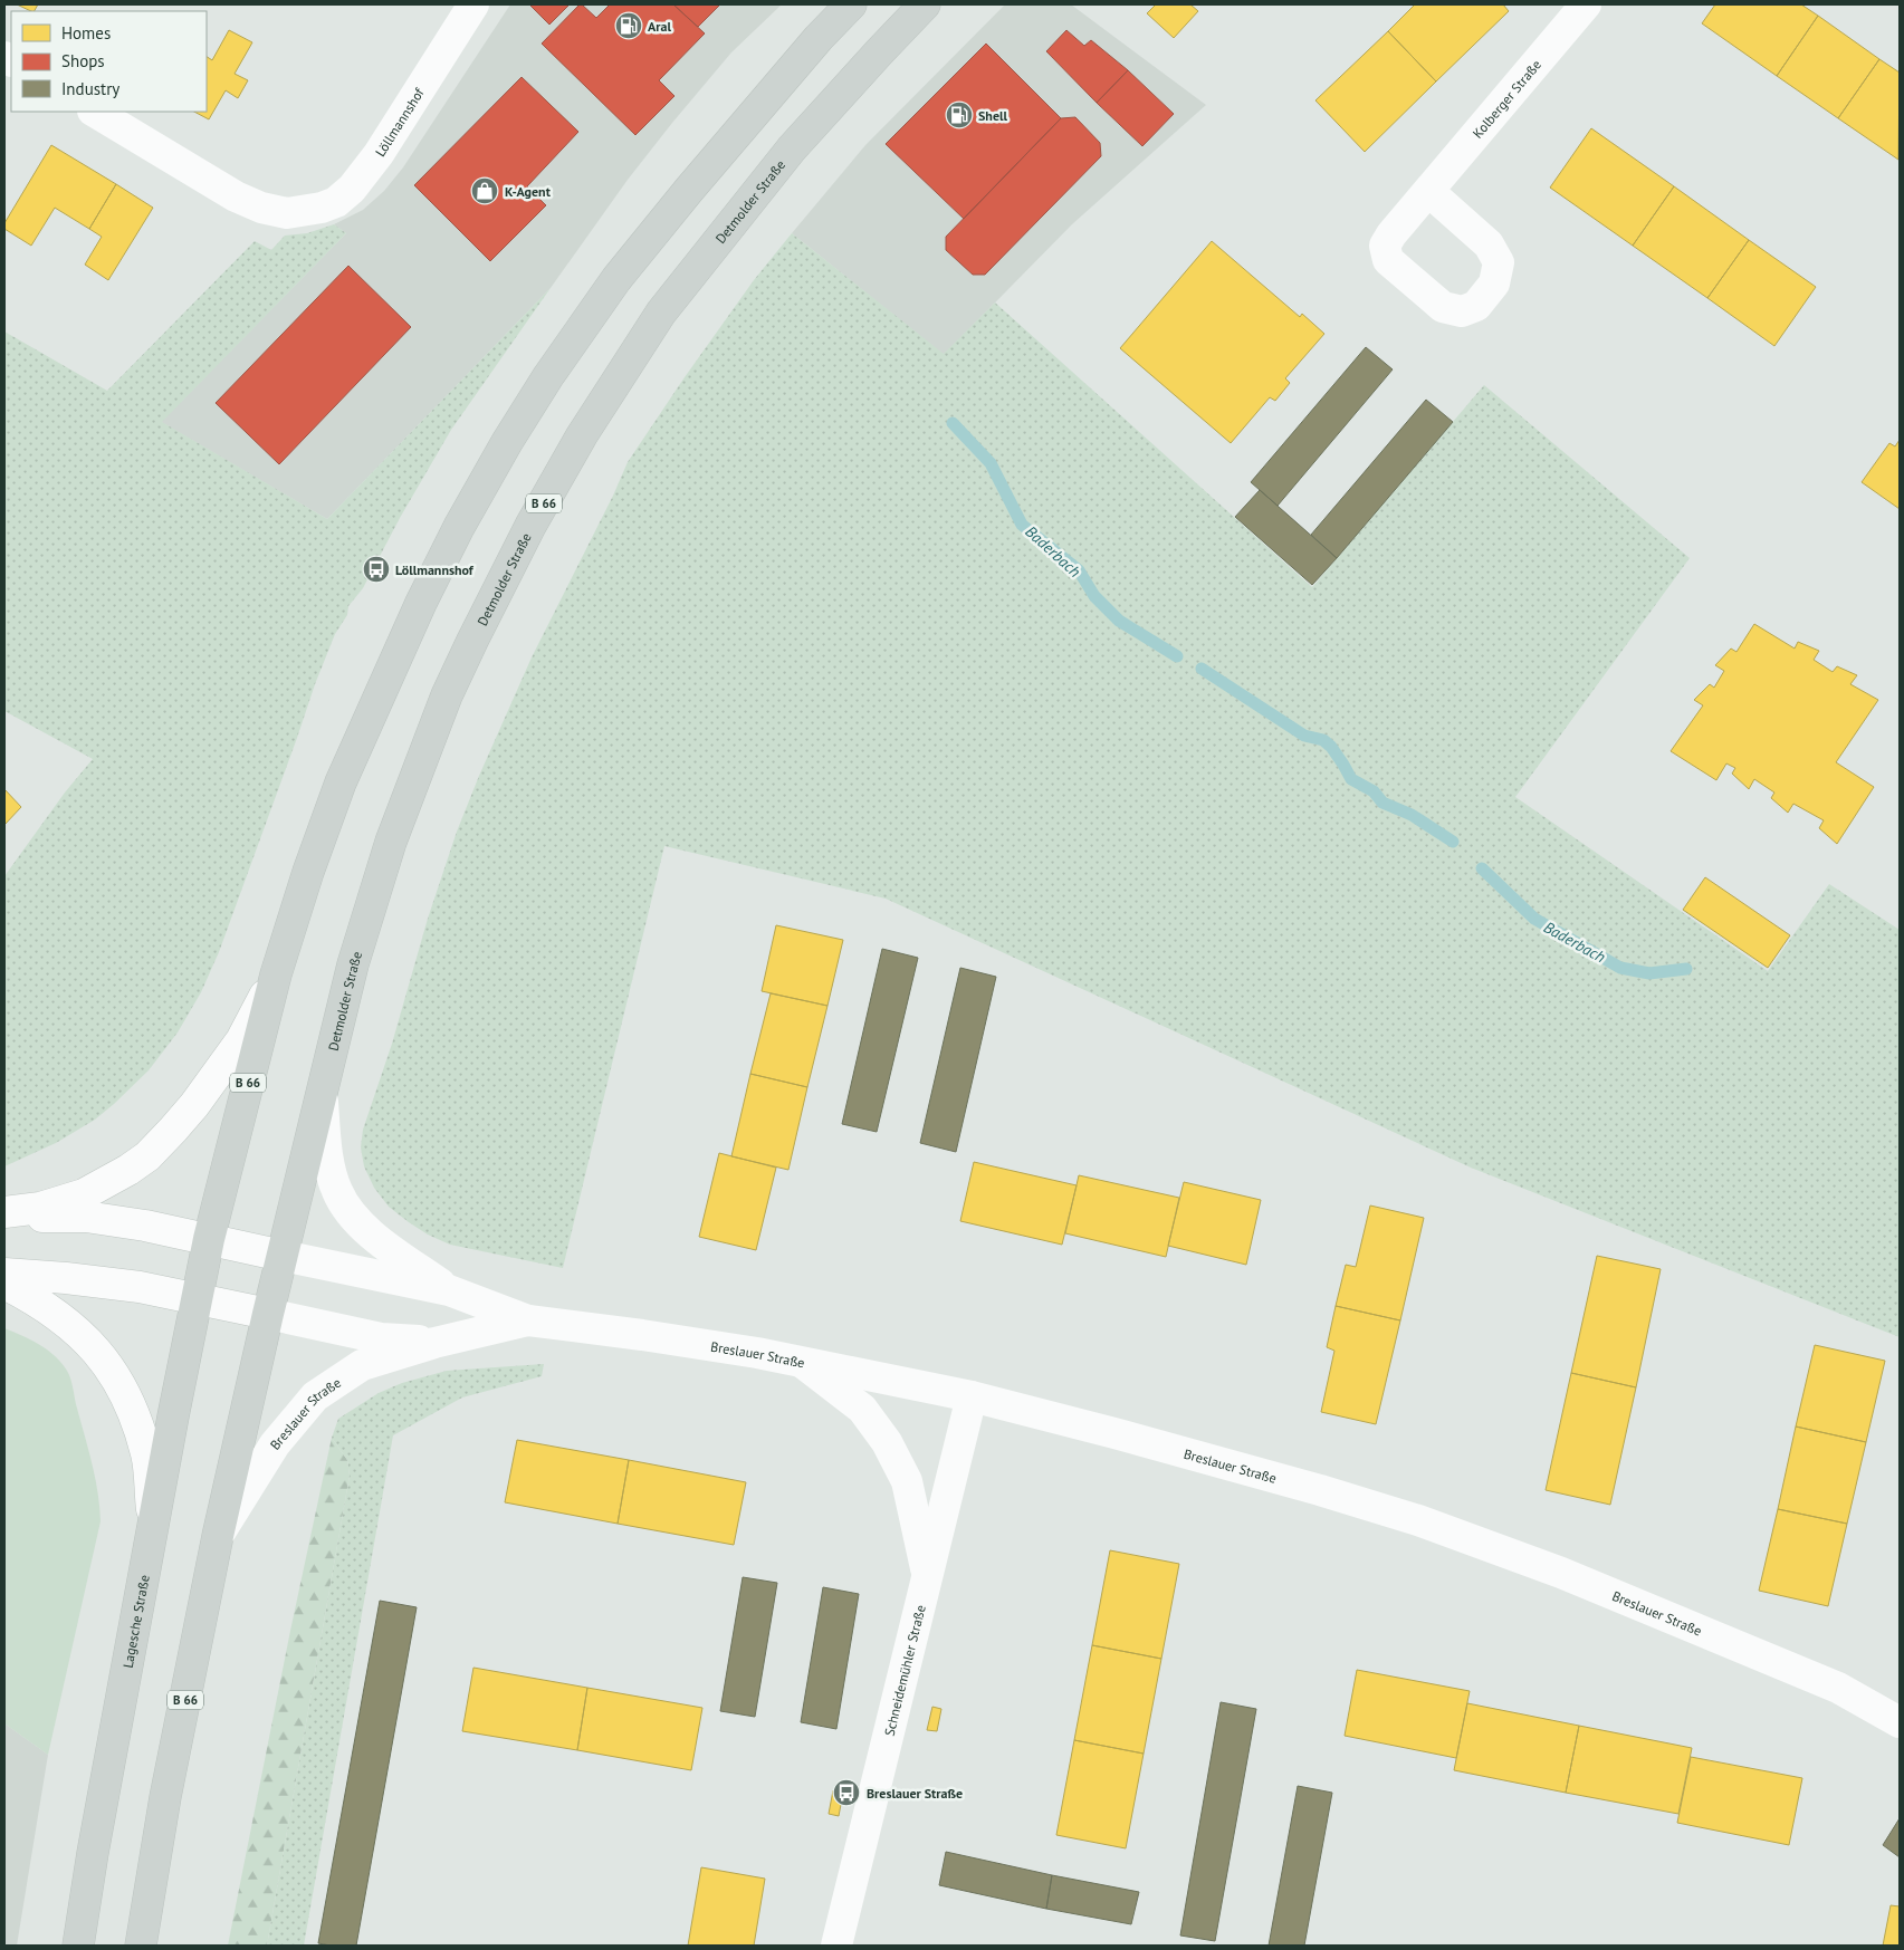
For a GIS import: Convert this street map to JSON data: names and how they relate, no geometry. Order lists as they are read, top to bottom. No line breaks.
{"streets":{"main road":["Detmolder Straße","B 66","Lagesche Straße"],"street":["Kolberger Straße","Löllmannshof","Breslauer Straße","Schneidemühler Straße"]},"crossings":[["Detmolder Straße","B 66"],["Detmolder Straße","Breslauer Straße"],["B 66","Breslauer Straße"],["B 66","Lagesche Straße"],["Breslauer Straße","Schneidemühler Straße"]],"water":["Baderbach"],"places":{"fuel station":["Aral","Shell"],"shop":["K-Agent"],"bus stop":["Löllmannshof","Breslauer Straße"]},"legend":["Homes","Shops","Industry"]}
